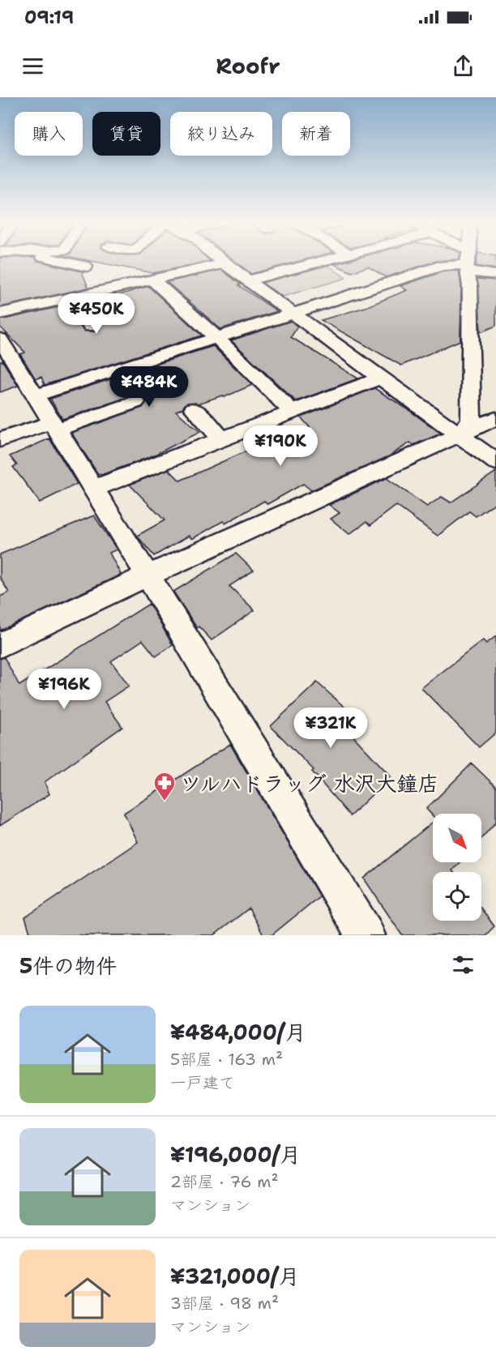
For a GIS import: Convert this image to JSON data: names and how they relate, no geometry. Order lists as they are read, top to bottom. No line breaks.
{"places":{"pharmacy":["ツルハドラッグ 水沢大鐘店"]},"north":"bottom right","page":{"status":"09:19","header":"Roofr","chip":["購入","賃貸","絞り込み","新着"],"price":["¥450K","¥484K","¥190K","¥196K","¥321K"],"heading":"5件の物件","list":[{"name":"¥484,000/月","note":"5部屋 · 163 m² · 一戸建て"},{"name":"¥196,000/月","note":"2部屋 · 76 m² · マンション"},{"name":"¥321,000/月","note":"3部屋 · 98 m² · マンション"}]}}
